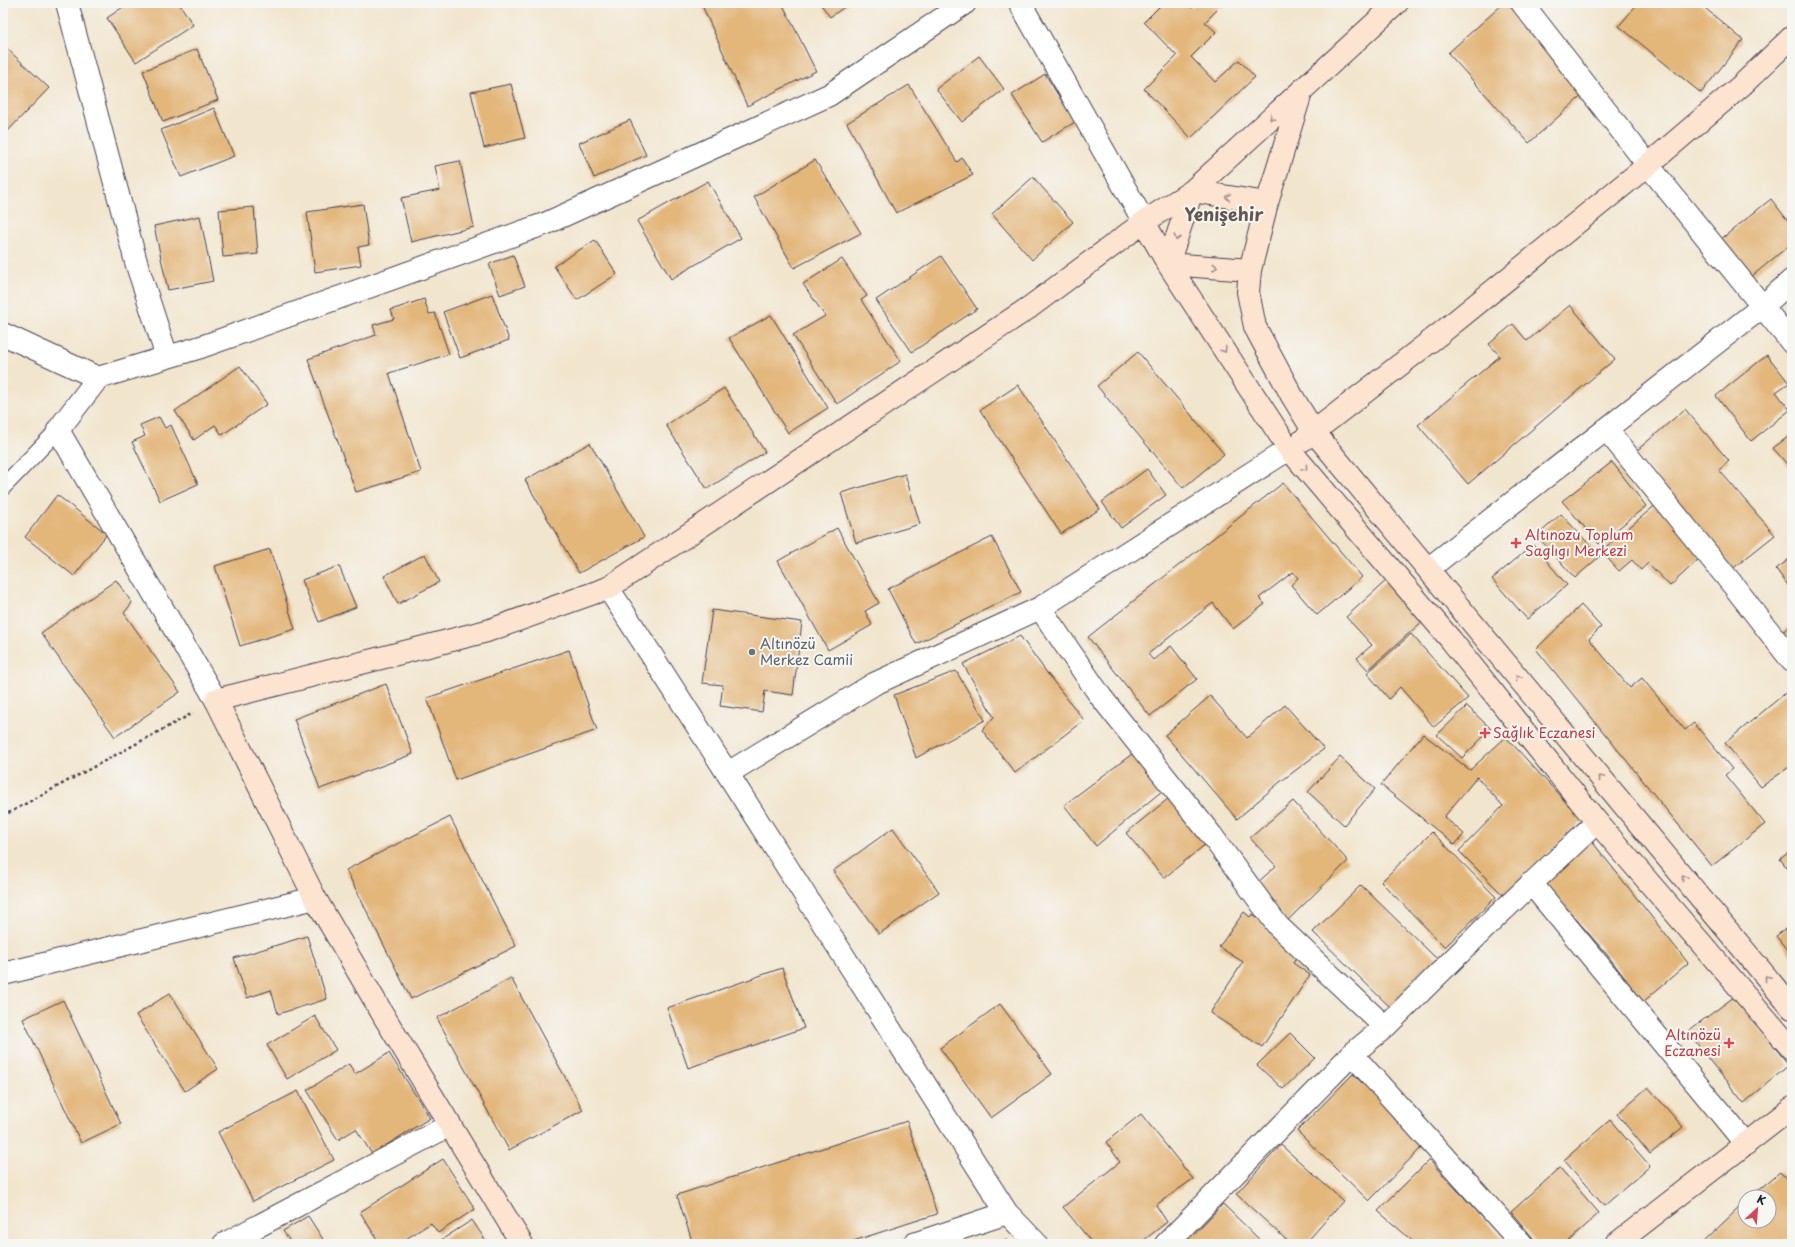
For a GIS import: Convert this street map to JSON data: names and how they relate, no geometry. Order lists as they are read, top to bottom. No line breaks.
{"districts":["Yenişehir"],"places":{"health":["Altınozu Toplum Saglıgı Merkezi","Sağlık Eczanesi","Altınözü Eczanesi"],"other":["Altınözü Merkez Camii"]},"north":"top right"}
